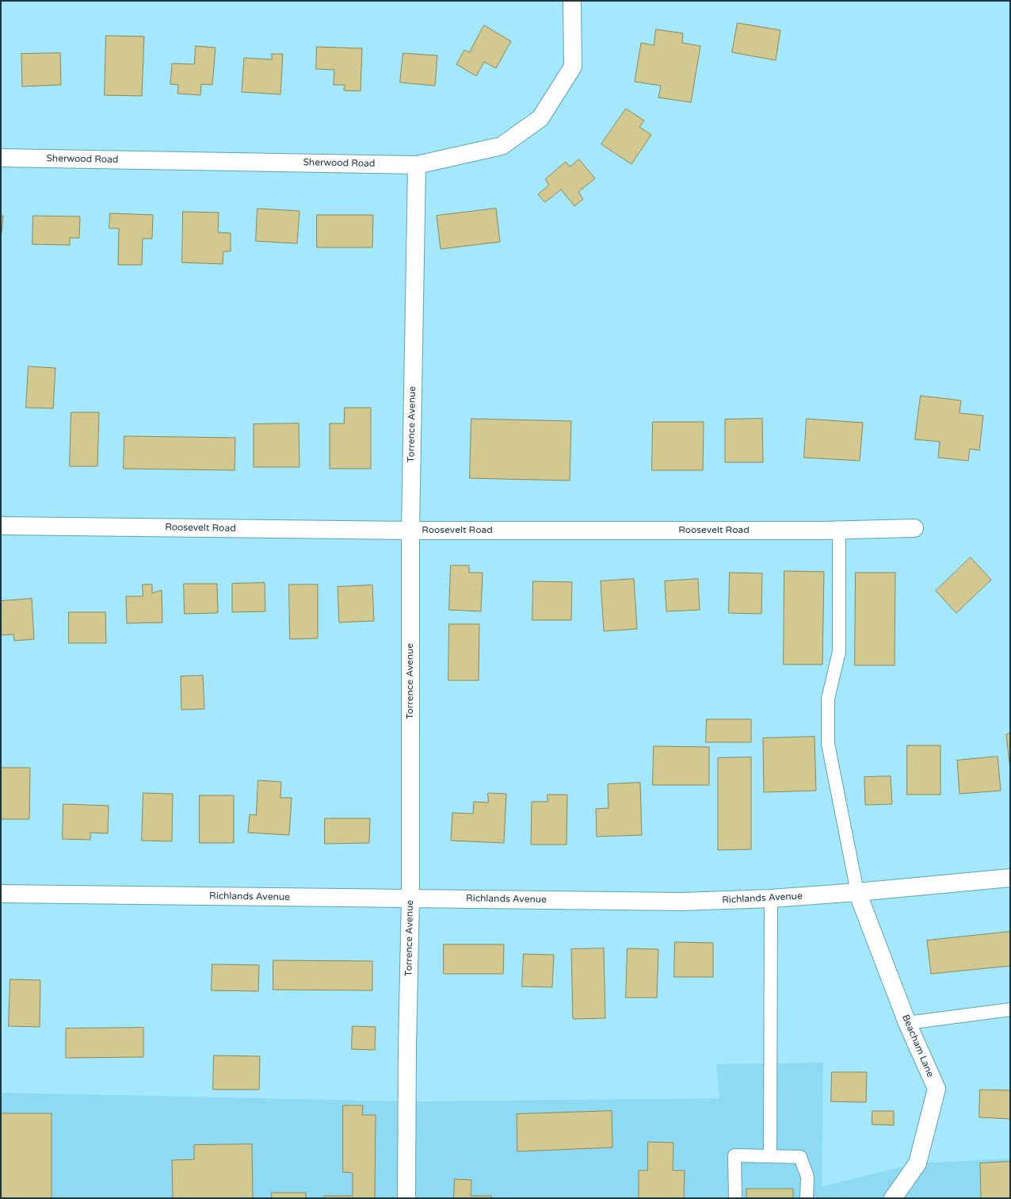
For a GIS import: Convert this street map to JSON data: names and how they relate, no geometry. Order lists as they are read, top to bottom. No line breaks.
{"streets":{"street":["Sherwood Road","Torrence Avenue","Roosevelt Road","Richlands Avenue","Beacham Lane"]},"crossings":[["Sherwood Road","Torrence Avenue"],["Torrence Avenue","Roosevelt Road"],["Torrence Avenue","Richlands Avenue"],["Richlands Avenue","Beacham Lane"]]}
